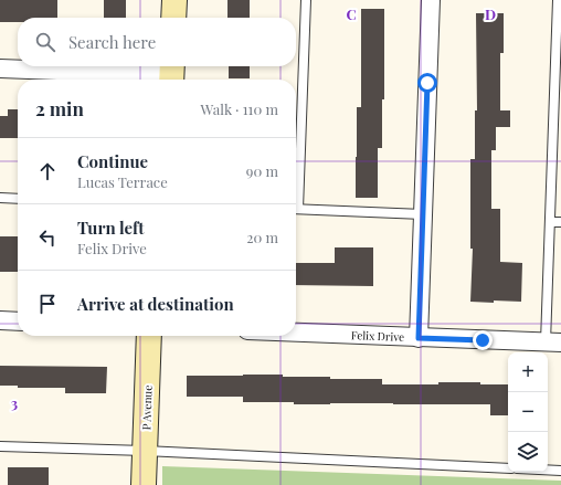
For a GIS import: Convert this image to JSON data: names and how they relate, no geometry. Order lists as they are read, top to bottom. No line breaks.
{"streets":{"street":["Felix Drive","P Avenue"]},"page":{"search":"Search here","heading":["2 min","Walk · 110 m"],"list":[["Continue","Lucas Terrace","90 m"],["Turn left","Felix Drive","20 m"],"Arrive at destination"],"map_buttons":["+","−"]},"grid":{"columns":["C","D"],"rows":["3"]}}
